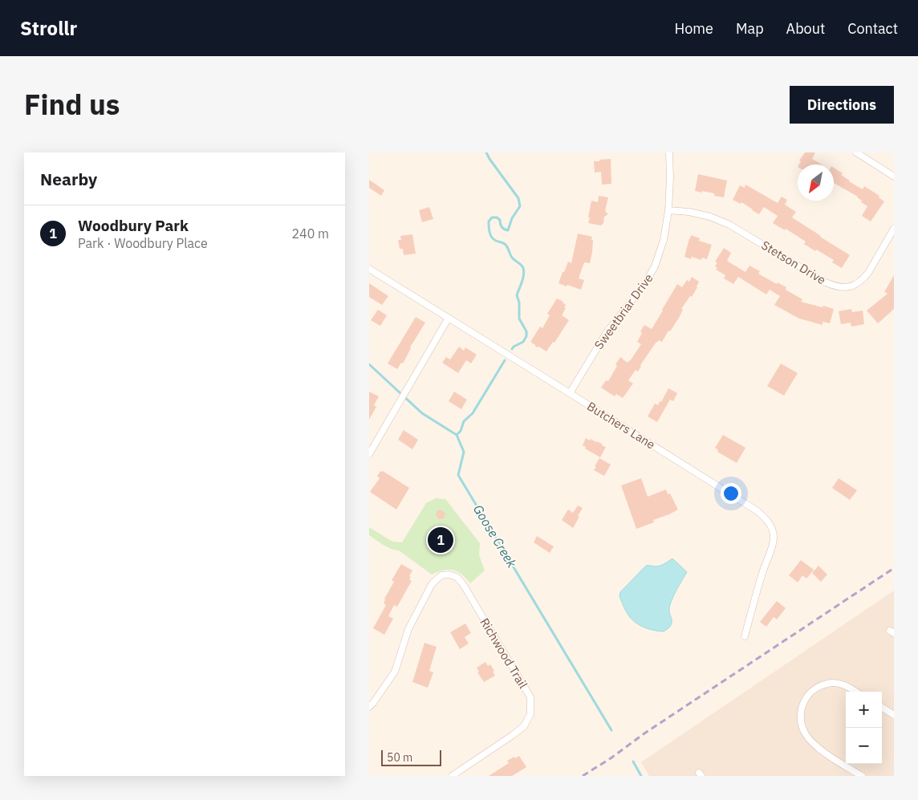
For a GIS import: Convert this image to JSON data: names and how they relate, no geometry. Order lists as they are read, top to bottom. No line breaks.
{"streets":{"street":["Stetson Drive","Sweetbriar Drive","Butchers Lane","Richwood Trail"]},"crossings":[["Stetson Drive","Sweetbriar Drive"],["Sweetbriar Drive","Butchers Lane"]],"water":["Goose Creek"],"scale_bar":"50 m","north":"bottom left","page":{"header":"Strollr","nav":["Home","Map","About","Contact"],"title":"Find us","buttons":"Directions","heading":"Nearby","list":[{"mark":"1","name":"Woodbury Park","note":"Park · Woodbury Place","value":"240 m"}],"pins":"1","map_buttons":["+","−"],"scale":"50 m"}}
